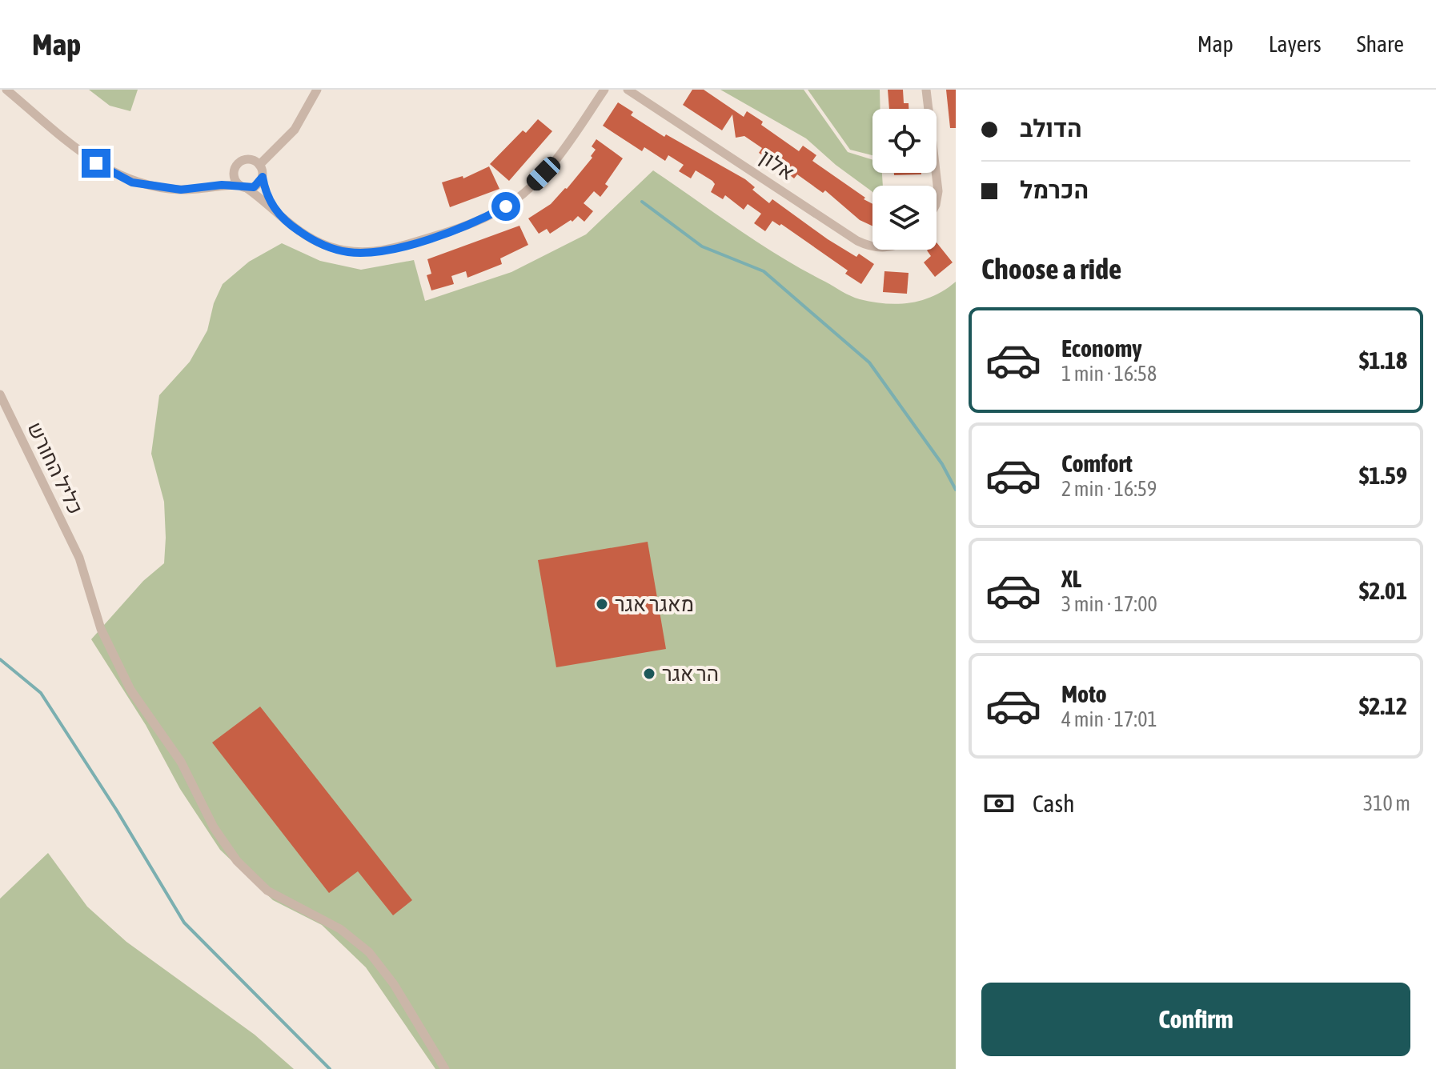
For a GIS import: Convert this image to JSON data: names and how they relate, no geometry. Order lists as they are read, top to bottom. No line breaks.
{"streets":{"street":["אלון","כליל החורש"]},"places":["מאגר אגר","הר אגר"],"page":{"header":"Map","nav":["Map","Layers","Share"],"banner":["הדולב","הכרמל"],"heading":"Choose a ride","list":[{"name":"Economy","note":"1 min · 16:58","value":"$1.18"},{"name":"Comfort","note":"2 min · 16:59","value":"$1.59"},{"name":"XL","note":"3 min · 17:00","value":"$2.01"},{"name":"Moto","note":"4 min · 17:01","value":"$2.12"}],"pay":["Cash","310 m"],"buttons":"Confirm"}}
